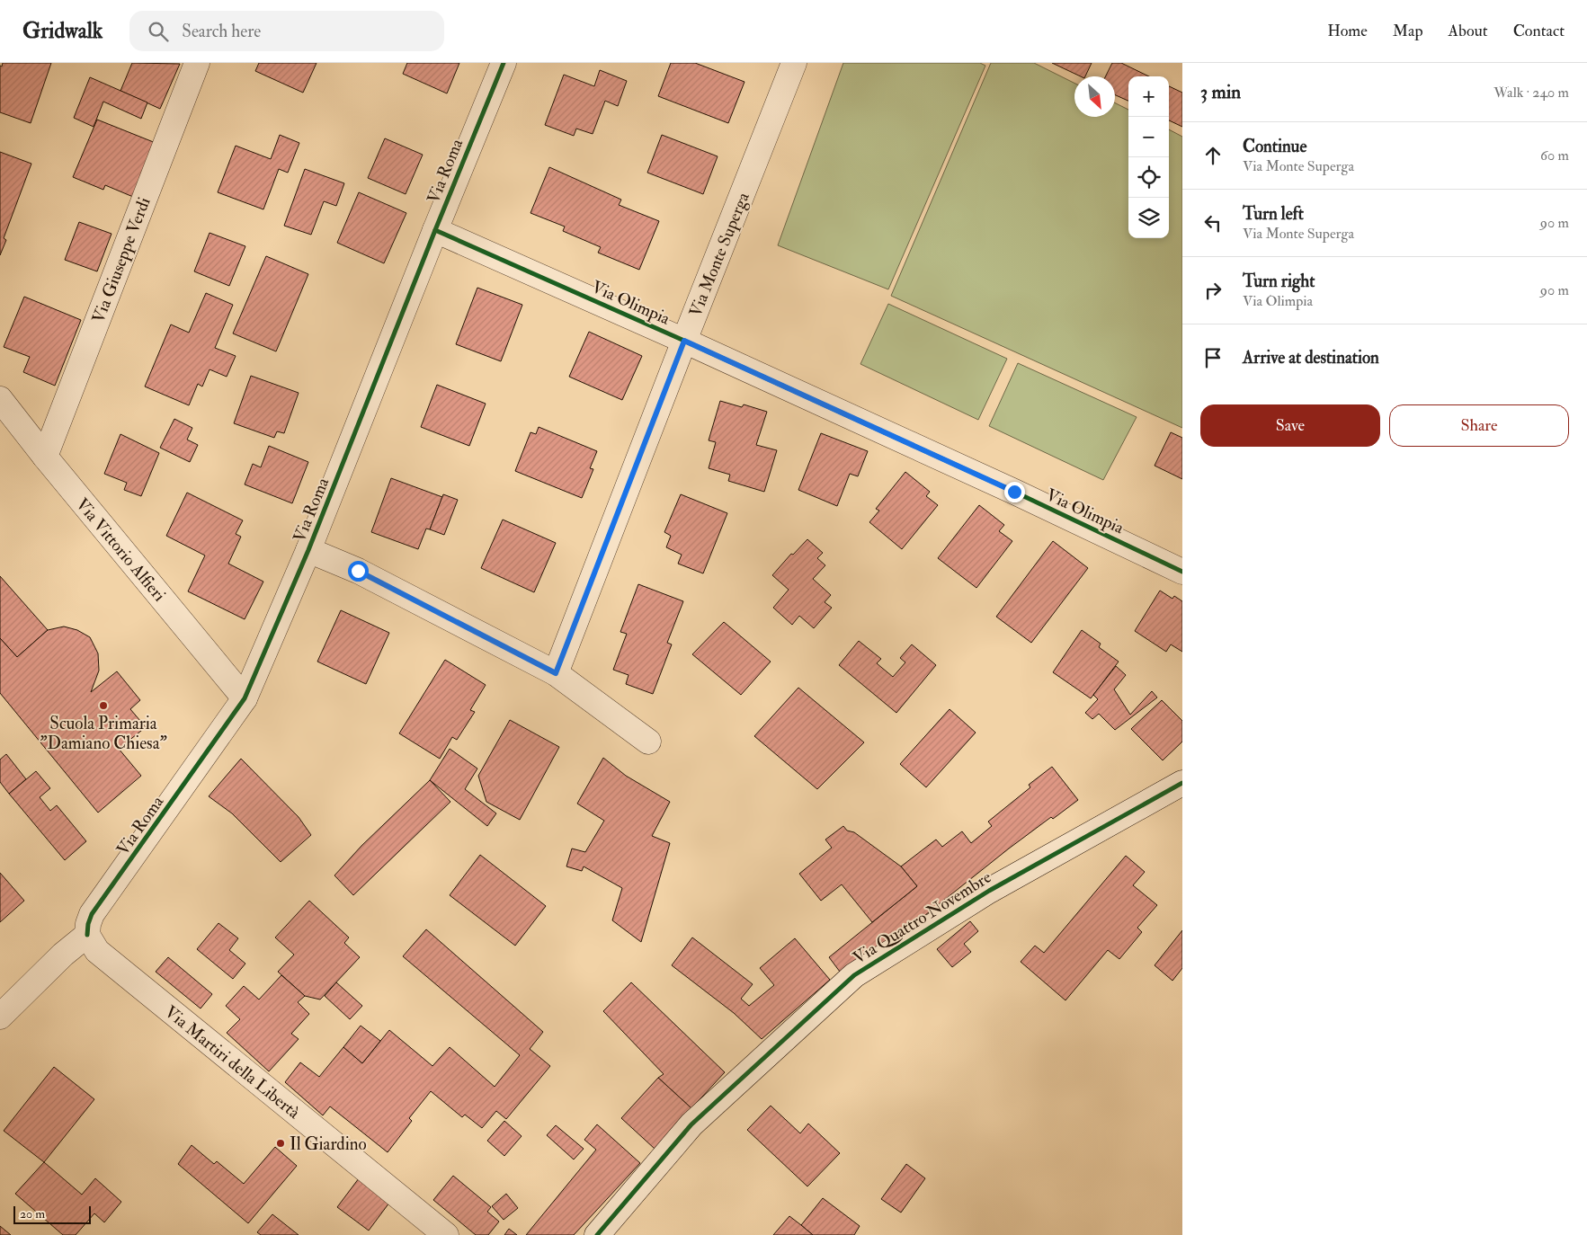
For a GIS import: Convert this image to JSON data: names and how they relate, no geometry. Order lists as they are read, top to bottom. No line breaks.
{"streets":{"street":["Via Roma","Via Monte Superga","Via Giuseppe Verdi","Via Olimpia","Via Vittorio Alfieri","Via Quattro Novembre","Via Martiri della Libertà"]},"crossings":[["Via Roma","Via Olimpia"],["Via Roma","Via Vittorio Alfieri"],["Via Roma","Via Martiri della Libertà"],["Via Monte Superga","Via Olimpia"],["Via Giuseppe Verdi","Via Vittorio Alfieri"]],"places":["Scuola Primaria \"Damiano Chiesa\"","Il Giardino"],"scale_bar":"20 m","north":"bottom right","page":{"header":"Gridwalk","search":"Search here","nav":["Home","Map","About","Contact"],"heading":["3 min","Walk · 240 m"],"map_buttons":["+","−"],"list":[["Continue","Via Monte Superga","60 m"],["Turn left","Via Monte Superga","90 m"],["Turn right","Via Olimpia","90 m"],"Arrive at destination"],"buttons":["Save","Share"],"scale":"20 m"}}
